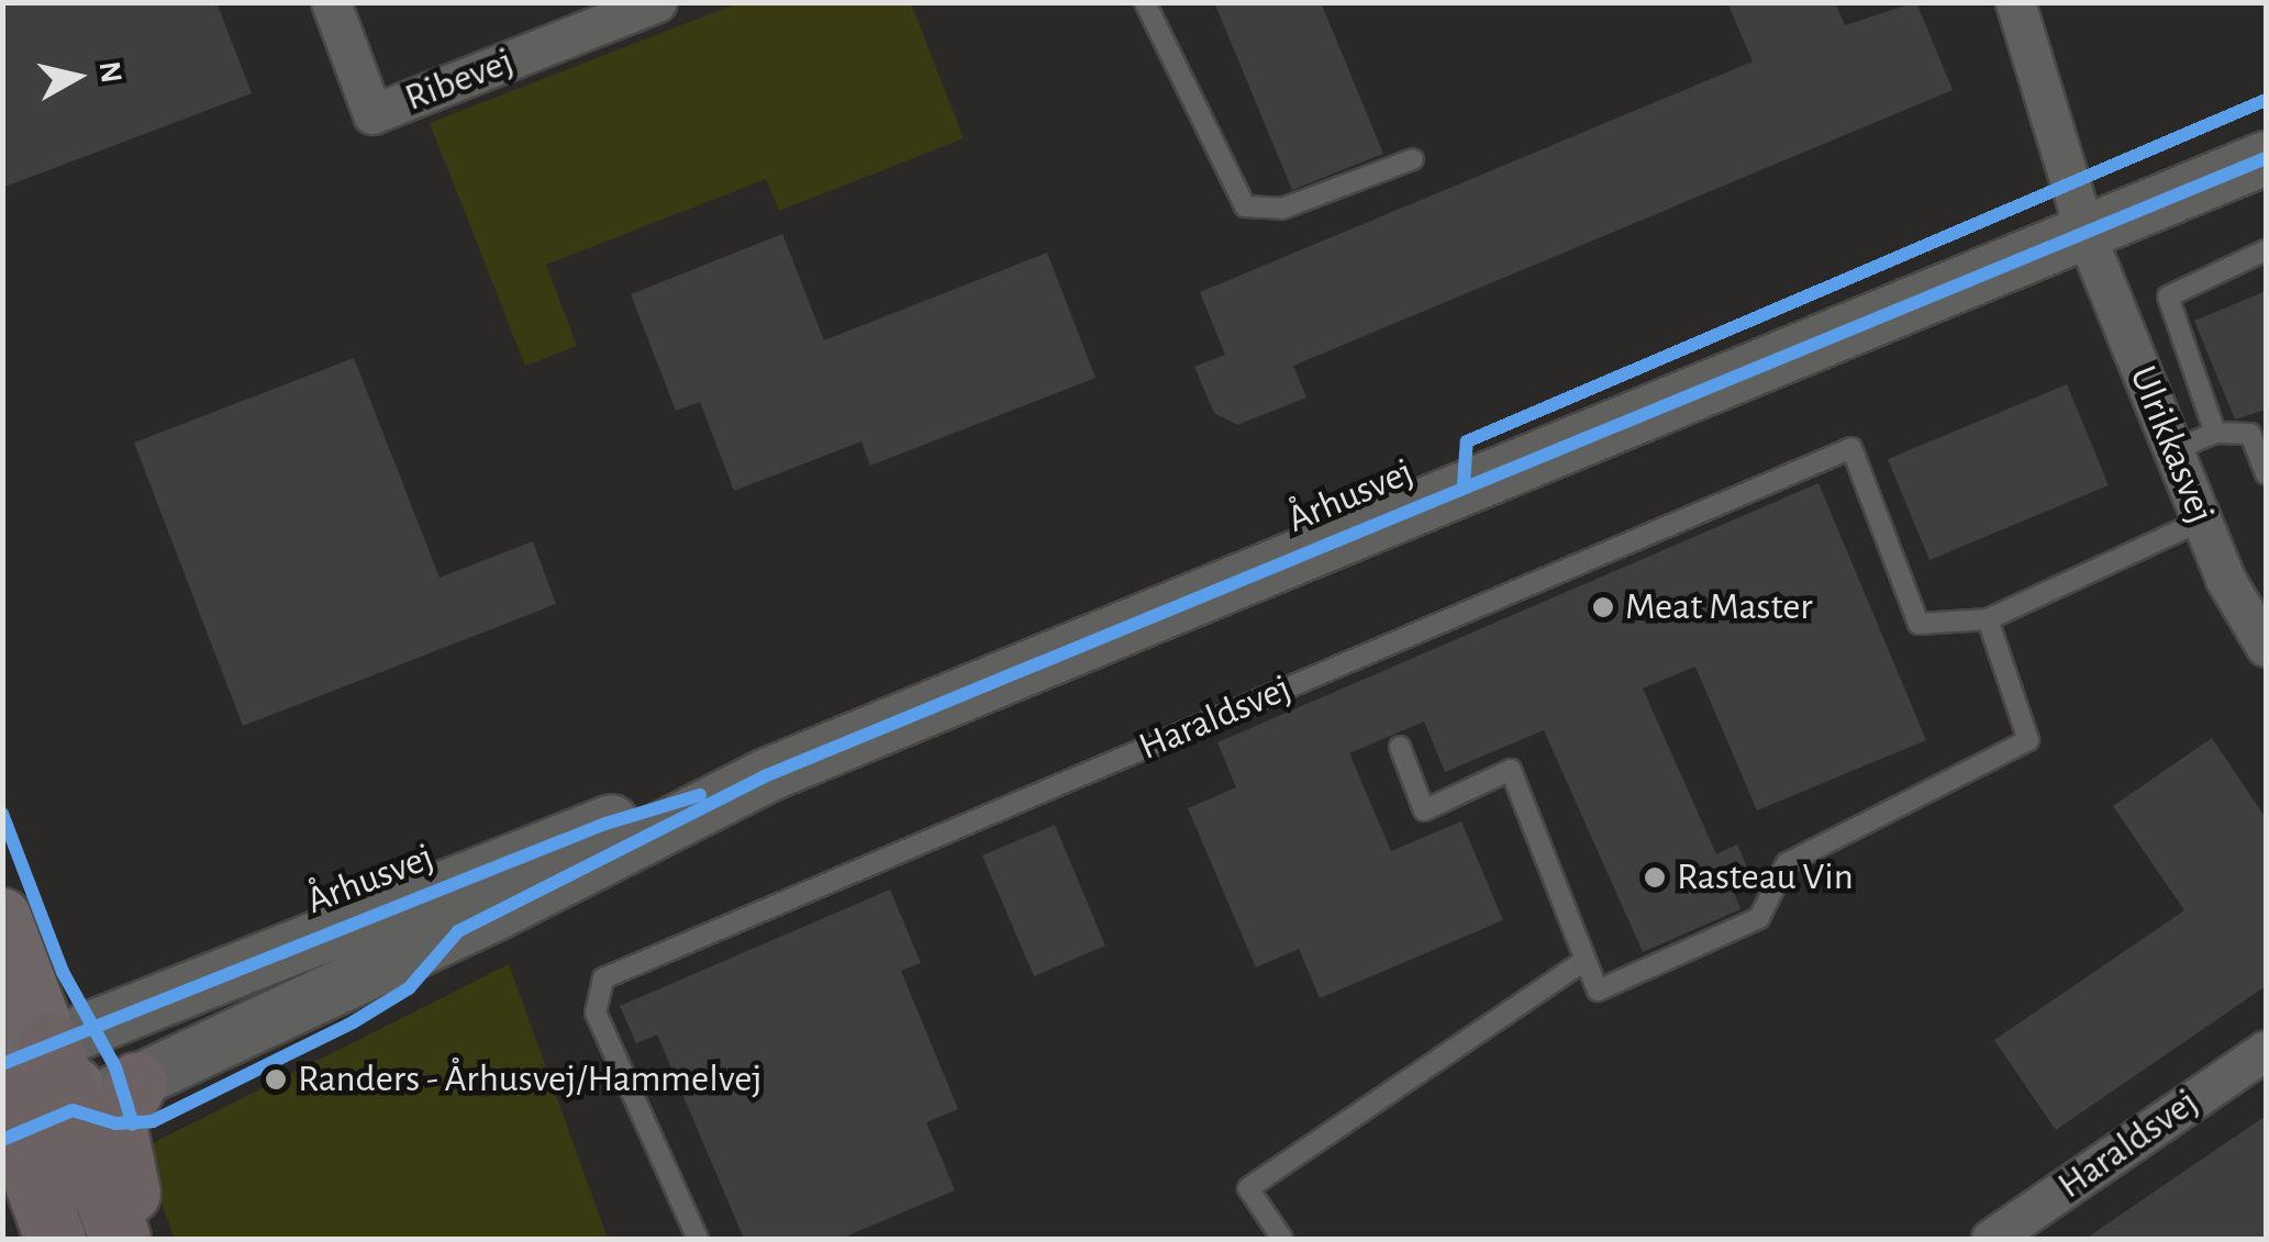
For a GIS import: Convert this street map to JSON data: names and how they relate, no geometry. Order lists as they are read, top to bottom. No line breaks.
{"streets":{"main road":["Århusvej"],"street":["Ribevej","Ulrikkasvej","Haraldsvej"]},"crossings":[["Ulrikkasvej","Århusvej"],["Ulrikkasvej","Haraldsvej"]],"places":["Meat Master","Rasteau Vin","Randers - Århusvej/Hammelvej"],"north":"right"}
